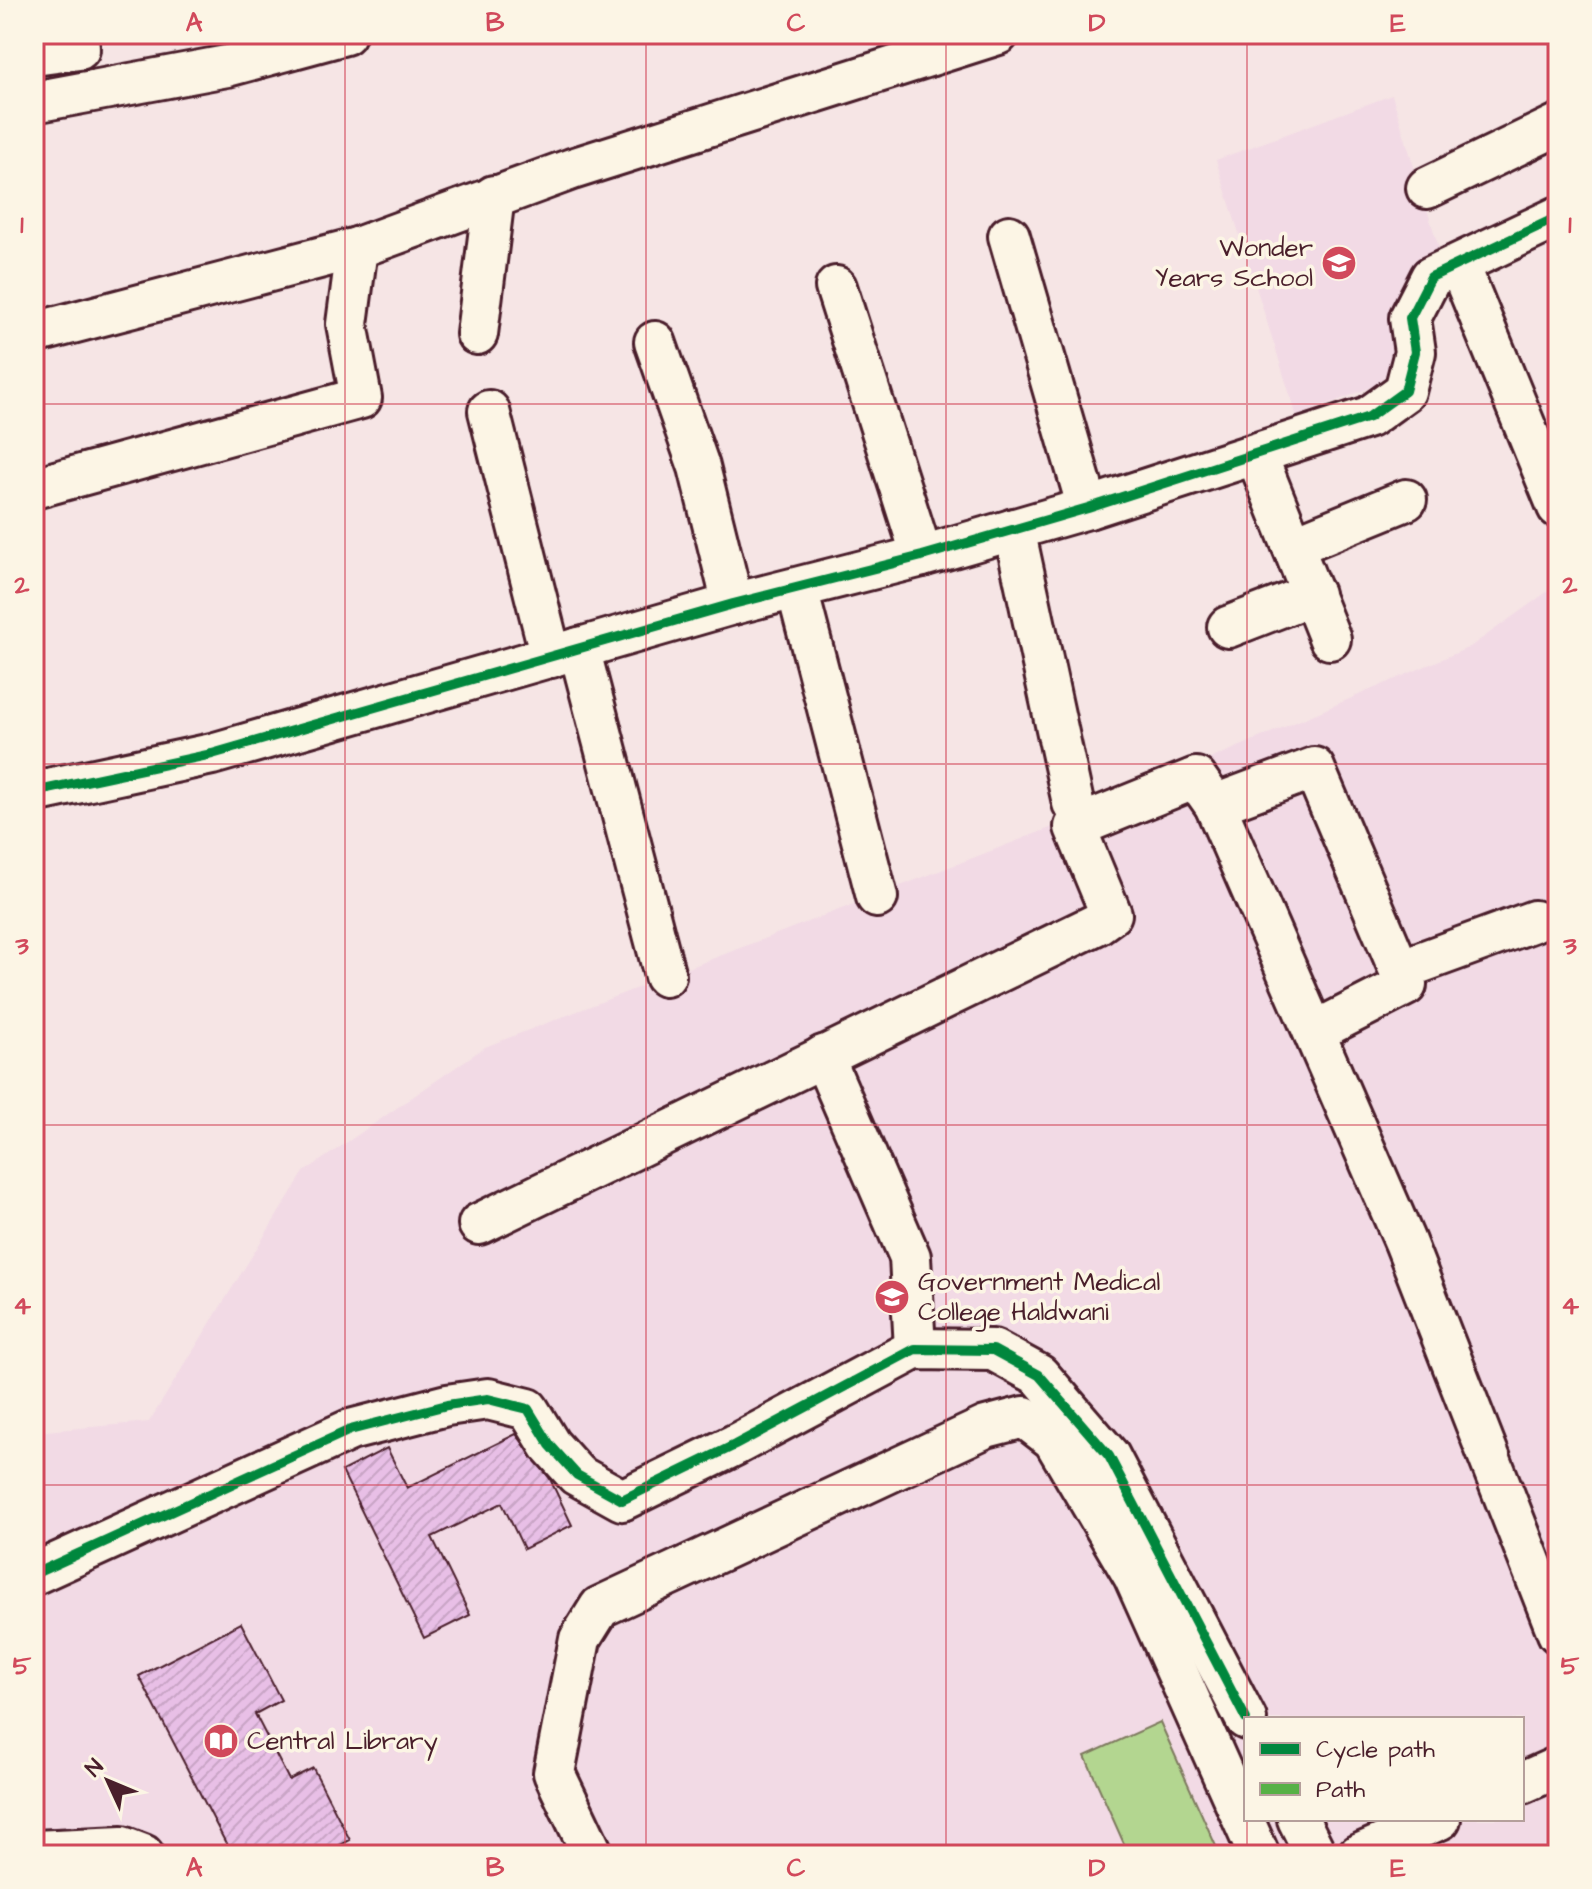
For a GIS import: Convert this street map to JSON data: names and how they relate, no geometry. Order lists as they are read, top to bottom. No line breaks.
{"places":{"school or university":["Wonder Years School","Government Medical College Haldwani"],"library":["Central Library"]},"legend":["Cycle path","Path"],"north":"top left","grid":{"columns":["A","B","C","D","E"],"rows":["1","2","3","4","5"]}}
